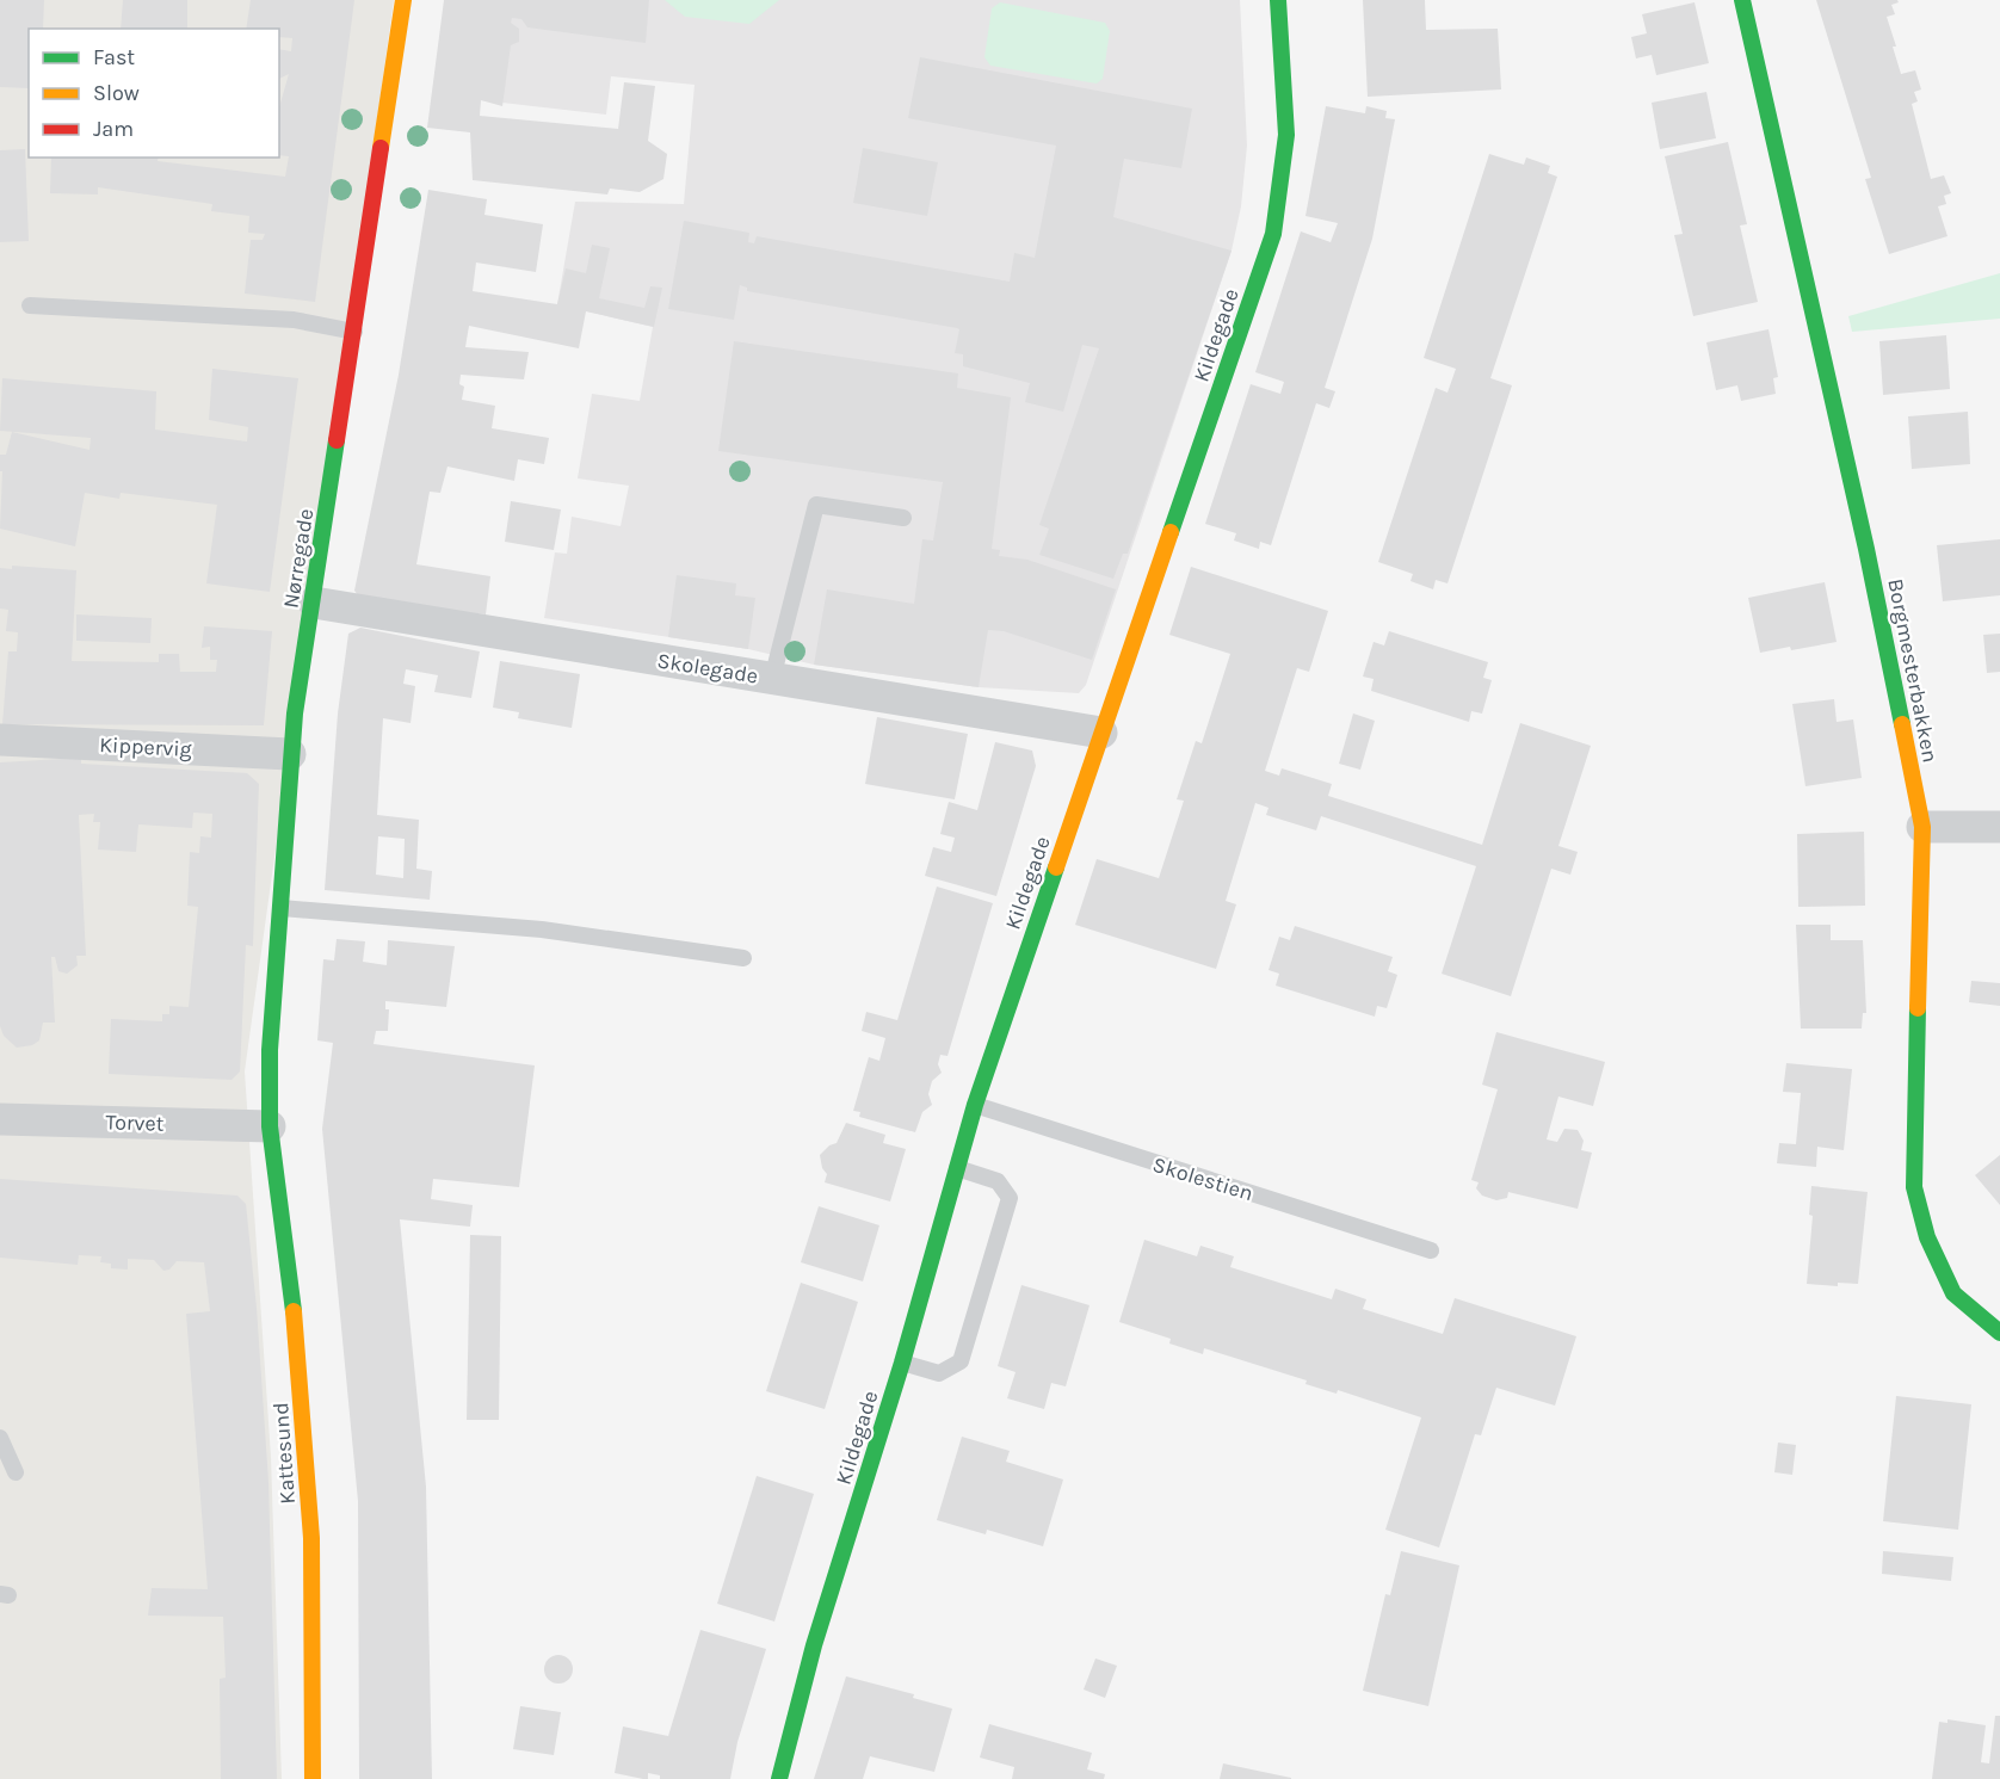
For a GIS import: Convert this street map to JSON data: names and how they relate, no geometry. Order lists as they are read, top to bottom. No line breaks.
{"streets":{"street":["Kildegade","Nørregade","Skolegade","Borgmesterbakken","Kippervig","Torvet","Kattesund"],"lane":["Skolestien"]},"crossings":[["Kildegade","Skolegade"],["Kildegade","Skolestien"],["Nørregade","Skolegade"],["Nørregade","Kippervig"],["Nørregade","Torvet"],["Nørregade","Kattesund"],["Torvet","Kattesund"]],"legend":["Fast","Slow","Jam"]}
